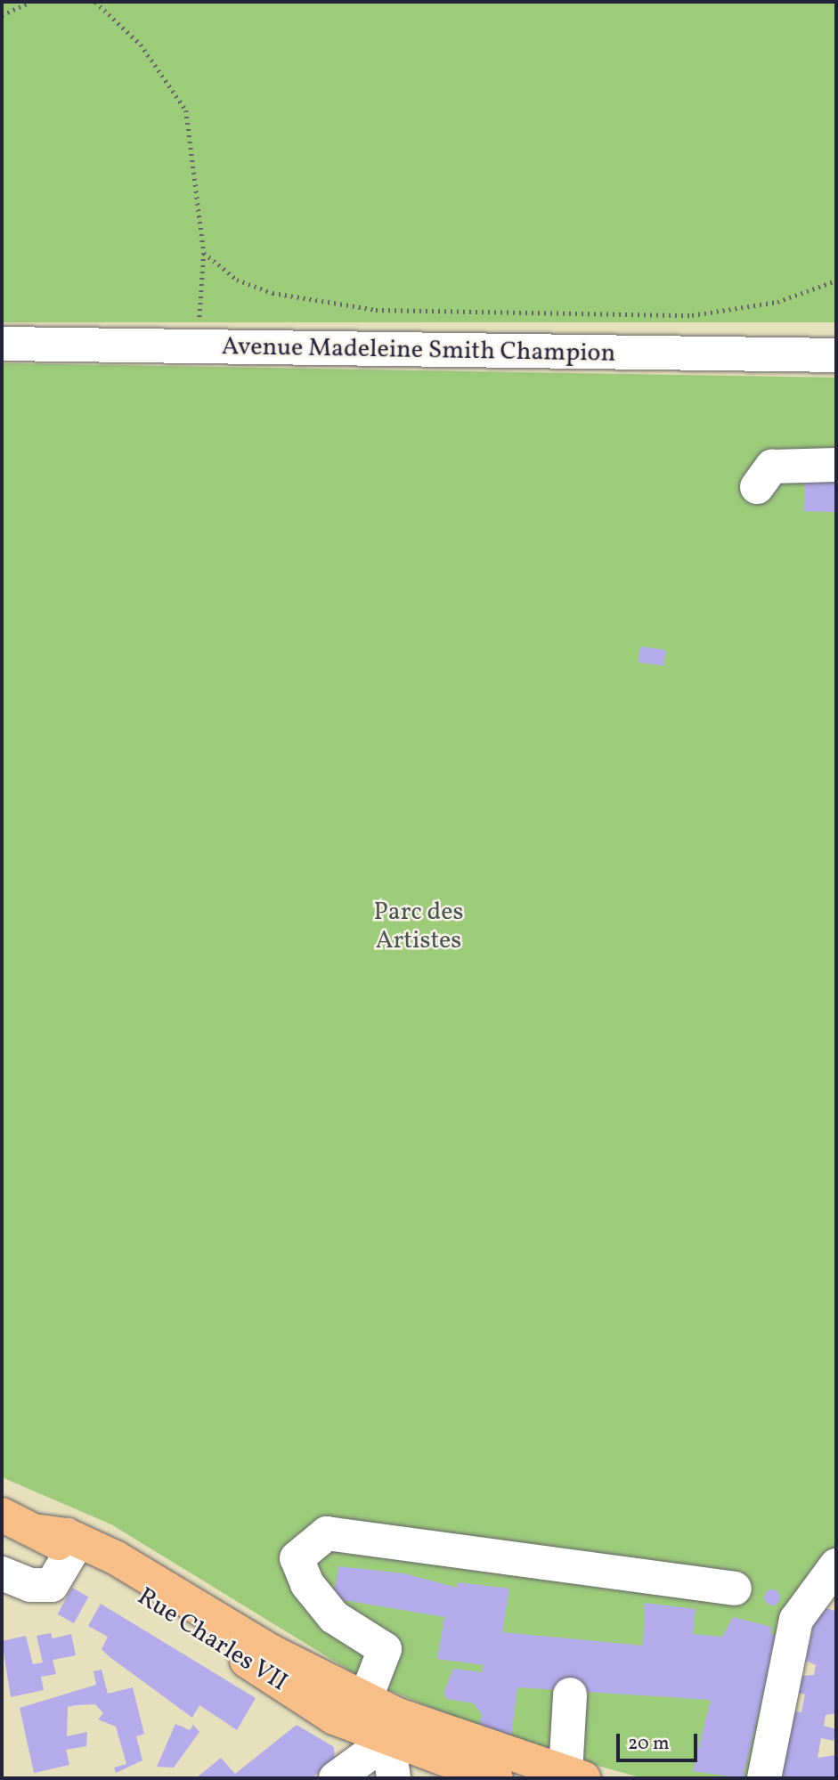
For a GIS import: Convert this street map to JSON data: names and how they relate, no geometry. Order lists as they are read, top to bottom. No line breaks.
{"streets":{"main road":["Rue Charles VII"],"street":["Avenue Madeleine Smith Champion"]},"parks":["Parc des Artistes"],"scale_bar":"20 m"}
